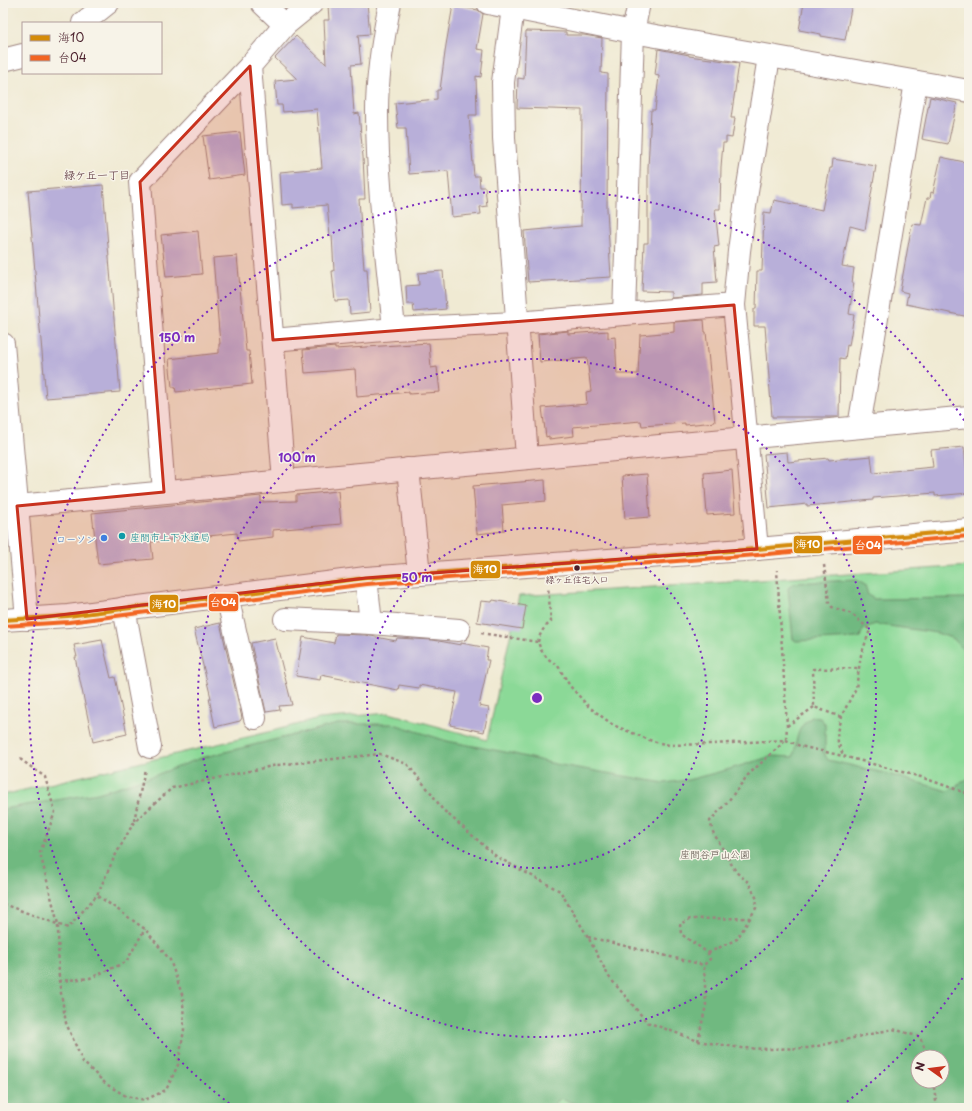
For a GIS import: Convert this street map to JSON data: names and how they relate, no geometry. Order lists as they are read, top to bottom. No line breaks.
{"districts":["緑ケ丘一丁目"],"parks":["座間谷戸山公園"],"places":["座間市上下水道局","ローソン","緑ヶ丘住宅入口"],"lines":["transit line 海10","transit line 台04"],"legend":["海10","台04"],"north":"left","rings":["150 m","100 m","50 m"]}
